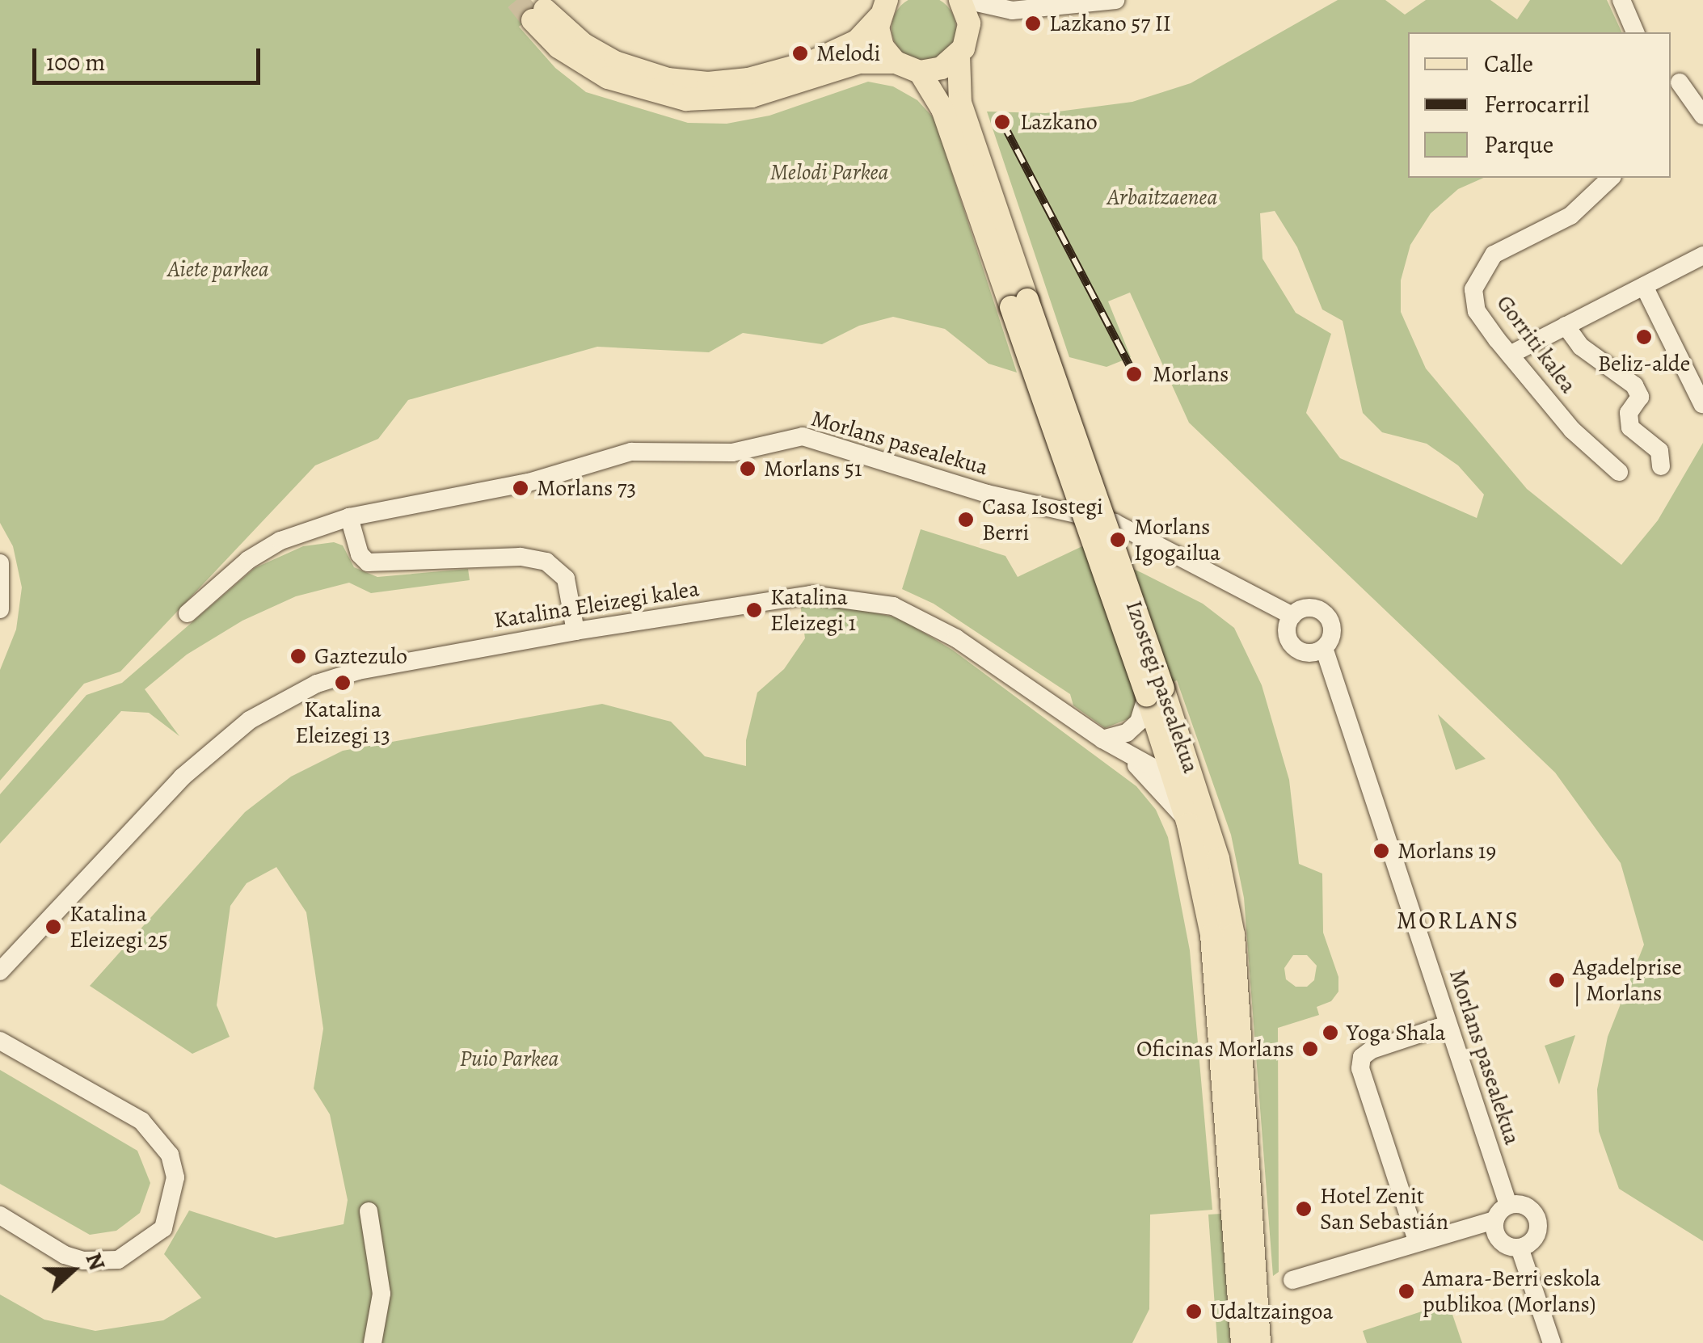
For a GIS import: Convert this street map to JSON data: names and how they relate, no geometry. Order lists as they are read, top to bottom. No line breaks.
{"streets":{"main road":["Izostegi pasealekua"],"street":["Gorriti kalea","Morlans pasealekua","Katalina Eleizegi kalea"]},"crossings":[["Katalina Eleizegi kalea","Izostegi pasealekua"]],"districts":["MORLANS"],"parks":["Melodi Parkea","Arbaitzaenea","Aiete parkea","Puio Parkea"],"places":["Lazkano 57 II","Melodi","Lazkano","Beliz-alde","Morlans","Morlans 51","Morlans 73","Casa Isostegi Berri","Morlans Igogailua","Katalina Eleizegi 1","Gaztezulo","Katalina Eleizegi 13","Morlans 19","Katalina Eleizegi 25","Agadelprise | Morlans","Yoga Shala","Oficinas Morlans","Hotel Zenit San Sebastián","Amara-Berri eskola publikoa (Morlans)","Udaltzaingoa"],"legend":["Calle","Ferrocarril","Parque"],"scale_bar":"100 m","north":"right"}
